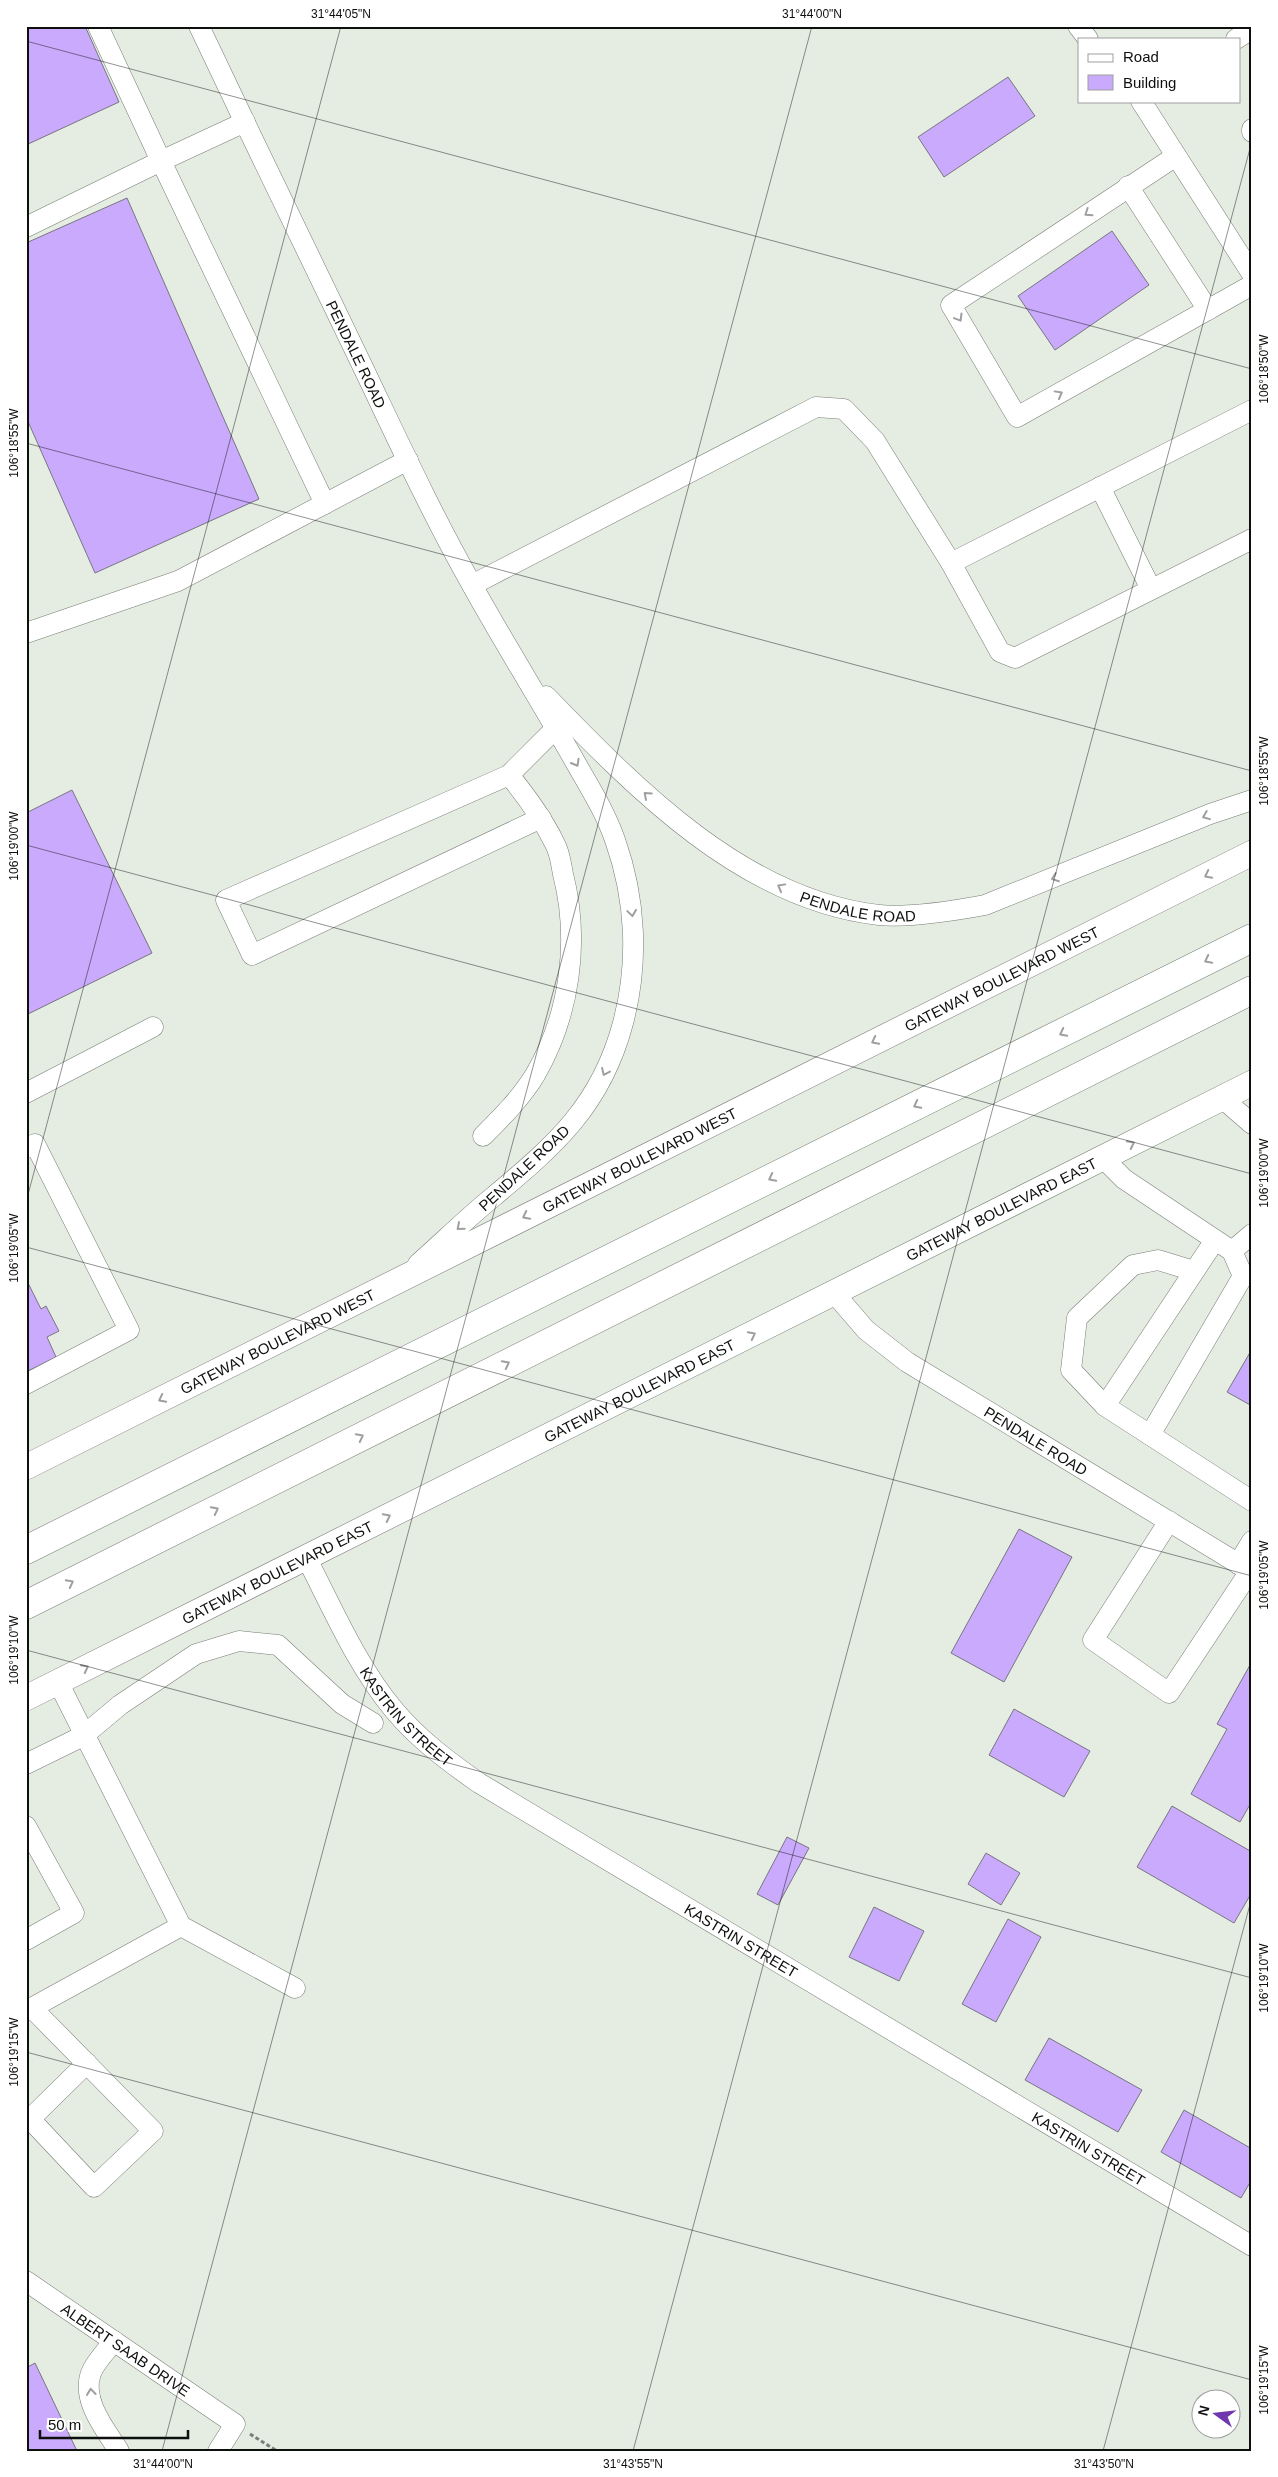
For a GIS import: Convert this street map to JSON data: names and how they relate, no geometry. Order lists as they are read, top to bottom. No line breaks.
{"streets":{"main road":["GATEWAY BOULEVARD WEST","GATEWAY BOULEVARD EAST"],"street":["PENDALE ROAD","KASTRIN STREET","ALBERT SAAB DRIVE"]},"crossings":[["PENDALE ROAD","GATEWAY BOULEVARD WEST"],["PENDALE ROAD","GATEWAY BOULEVARD EAST"],["GATEWAY BOULEVARD EAST","KASTRIN STREET"]],"one_way":["GATEWAY BOULEVARD WEST","GATEWAY BOULEVARD EAST"],"legend":["Road","Building"],"scale_bar":"50 m","north":"left","coordinates":["31°44'05\"N","31°44'00\"N","106°18'50\"W","106°18'55\"W","106°19'00\"W","106°19'05\"W","106°19'10\"W","106°19'15\"W","31°43'55\"N","31°43'50\"N"]}
